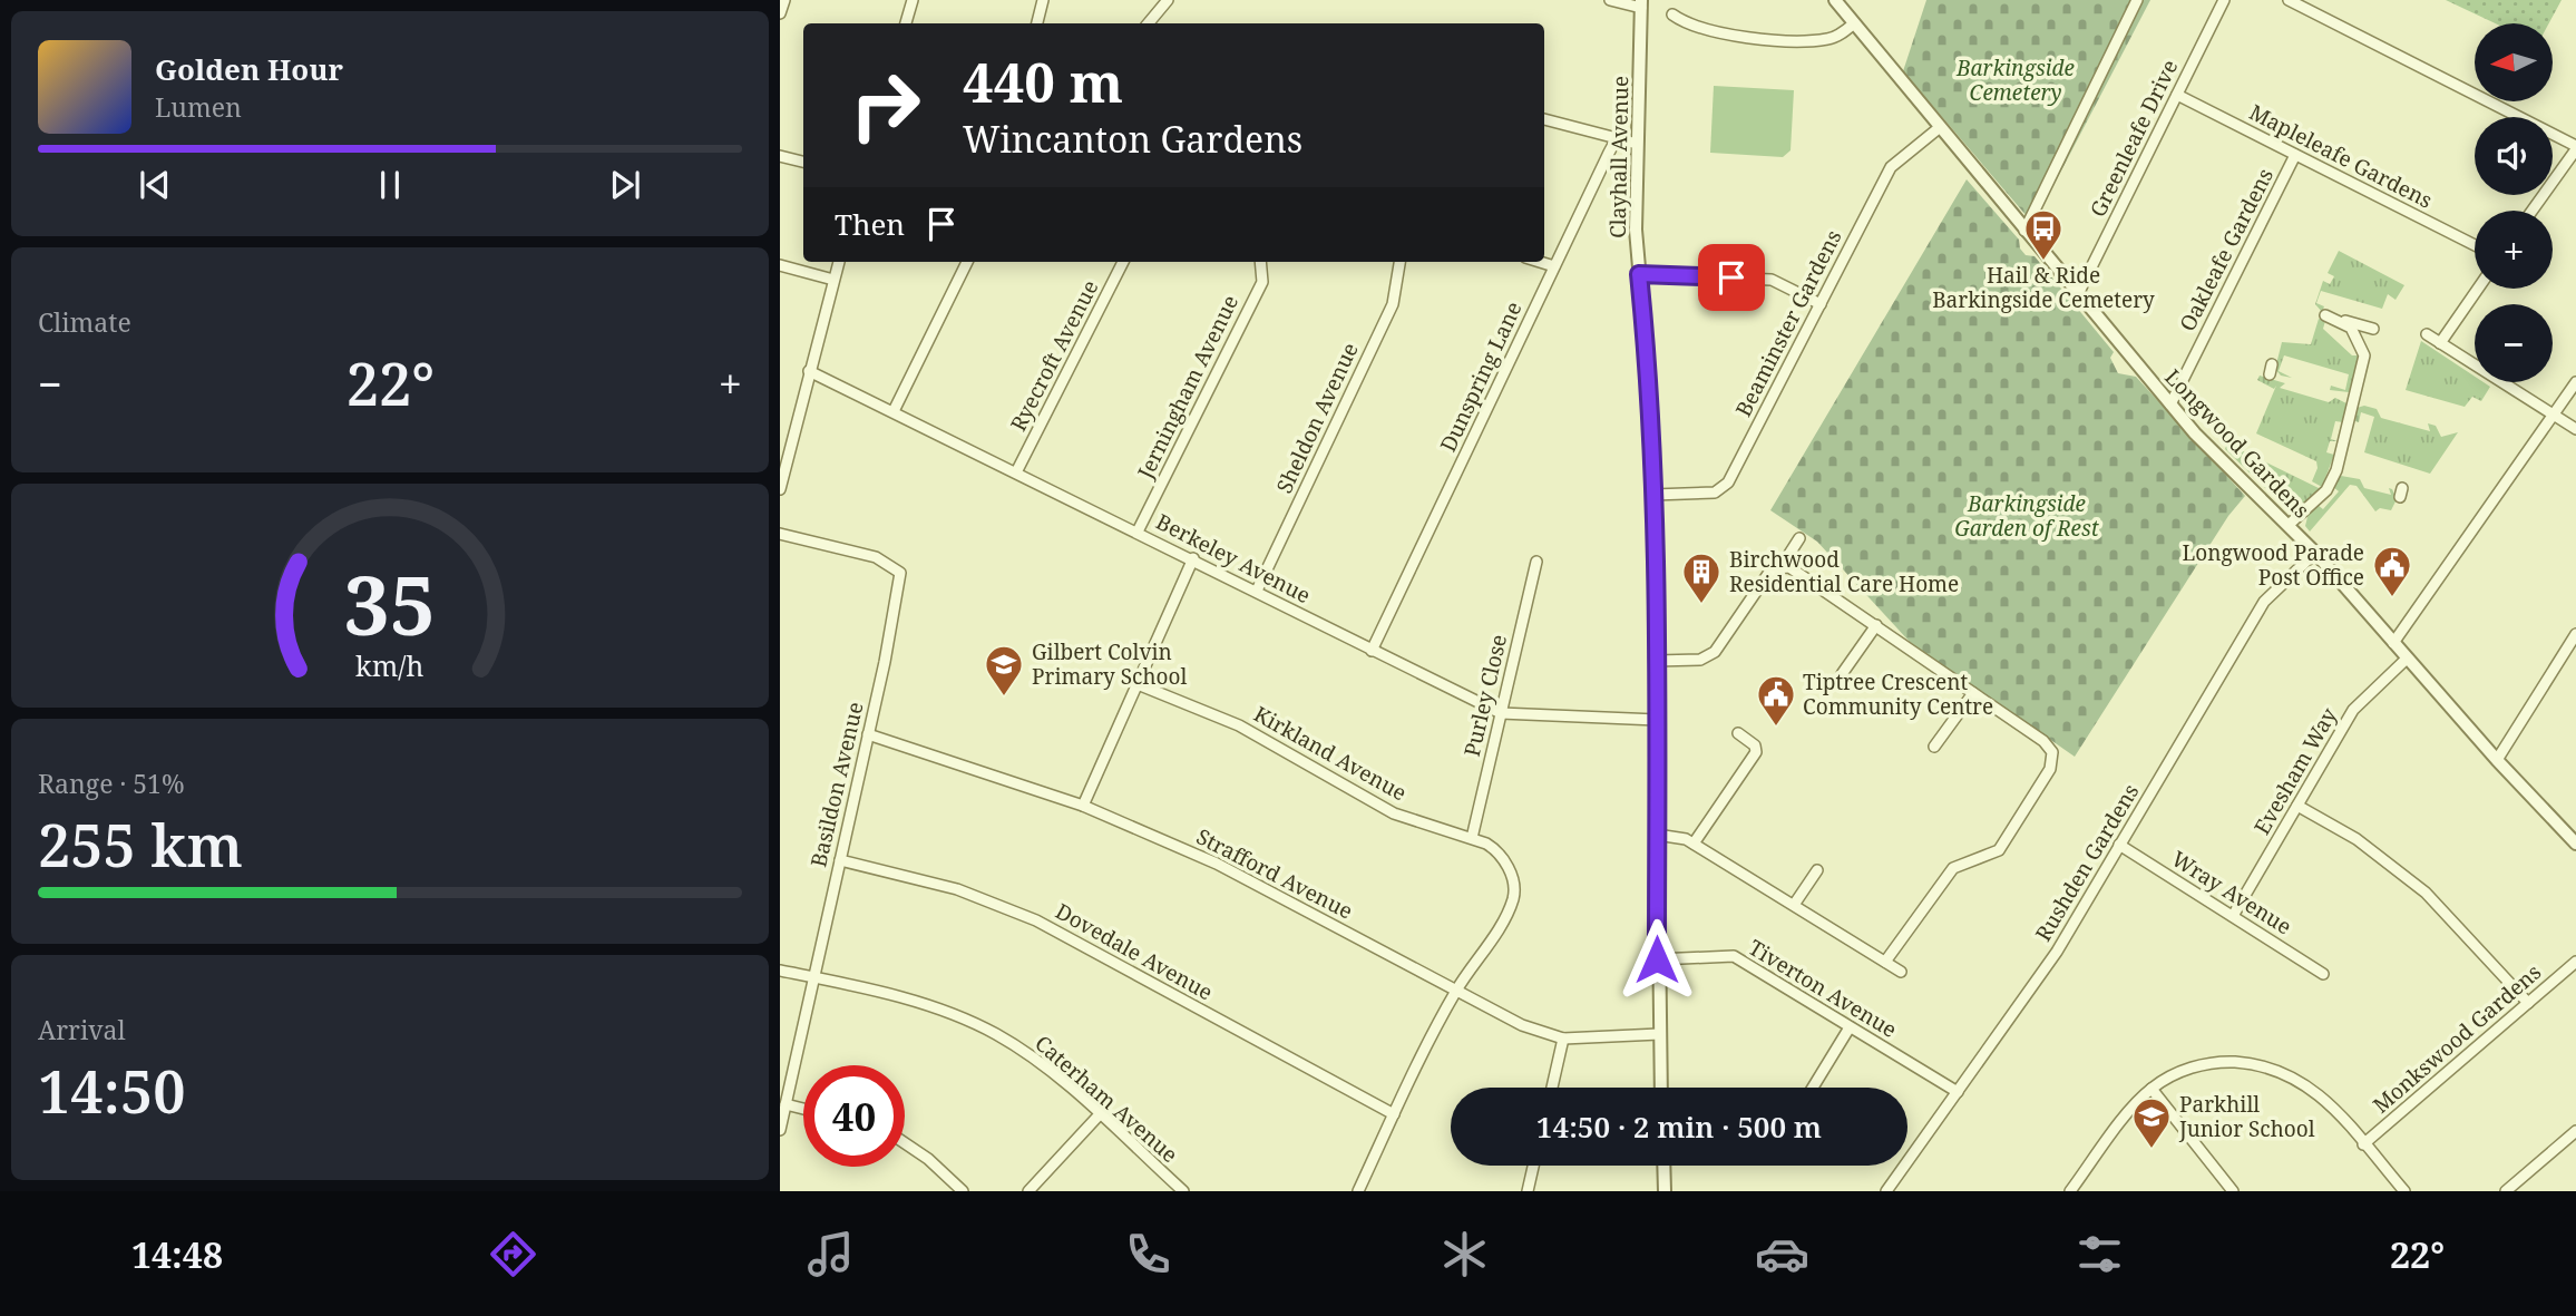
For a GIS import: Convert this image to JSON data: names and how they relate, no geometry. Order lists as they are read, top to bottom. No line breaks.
{"streets":{"street":["Greenleafe Drive","Mapleleafe Gardens","Clayhall Avenue","Oakleafe Gardens","Beaminster Gardens","Ryecroft Avenue","Dunspring Lane","Jerningham Avenue","Sheldon Avenue","Longwood Gardens","Berkeley Avenue","Purley Close","Kirkland Avenue","Evesham Way","Basildon Avenue","Rushden Gardens","Strafford Avenue","Wray Avenue","Dovedale Avenue","Tiverton Avenue","Monkswood Gardens","Caterham Avenue"]},"crossings":[["Greenleafe Drive","Mapleleafe Gardens"],["Greenleafe Drive","Longwood Gardens"],["Mapleleafe Gardens","Oakleafe Gardens"],["Clayhall Avenue","Beaminster Gardens"],["Clayhall Avenue","Berkeley Avenue"],["Clayhall Avenue","Strafford Avenue"],["Clayhall Avenue","Tiverton Avenue"],["Oakleafe Gardens","Longwood Gardens"],["Beaminster Gardens","Longwood Gardens"],["Ryecroft Avenue","Berkeley Avenue"],["Dunspring Lane","Berkeley Avenue"],["Jerningham Avenue","Berkeley Avenue"],["Sheldon Avenue","Berkeley Avenue"],["Longwood Gardens","Evesham Way"],["Longwood Gardens","Rushden Gardens"],["Berkeley Avenue","Purley Close"],["Purley Close","Kirkland Avenue"],["Kirkland Avenue","Strafford Avenue"],["Kirkland Avenue","Dovedale Avenue"],["Evesham Way","Wray Avenue"],["Basildon Avenue","Strafford Avenue"],["Basildon Avenue","Dovedale Avenue"],["Basildon Avenue","Caterham Avenue"],["Rushden Gardens","Wray Avenue"],["Rushden Gardens","Tiverton Avenue"]],"parks":["Barkingside Cemetery","Barkingside Garden of Rest"],"places":{"bus stop":["Hail & Ride Barkingside Cemetery"],"public building":["Longwood Parade Post Office","Tiptree Crescent Community Centre"],"building":["Birchwood Residential Care Home"],"school or university":["Gilbert Colvin Primary School","Parkhill Junior School"]},"north":"left","page":{"map_buttons":["+","−"],"turn":["440 m","Wincanton Gardens"],"song":["Golden Hour","Lumen"],"then":"Then","tile":["Climate",["Range · 51%","255 km"],["Arrival","14:50"]],"heat":["−","22°","+"],"limit":"40","trip":"14:50 · 2 min · 500 m","tabs":["14:48","22°"],"gauge":["35","km/h"]}}
